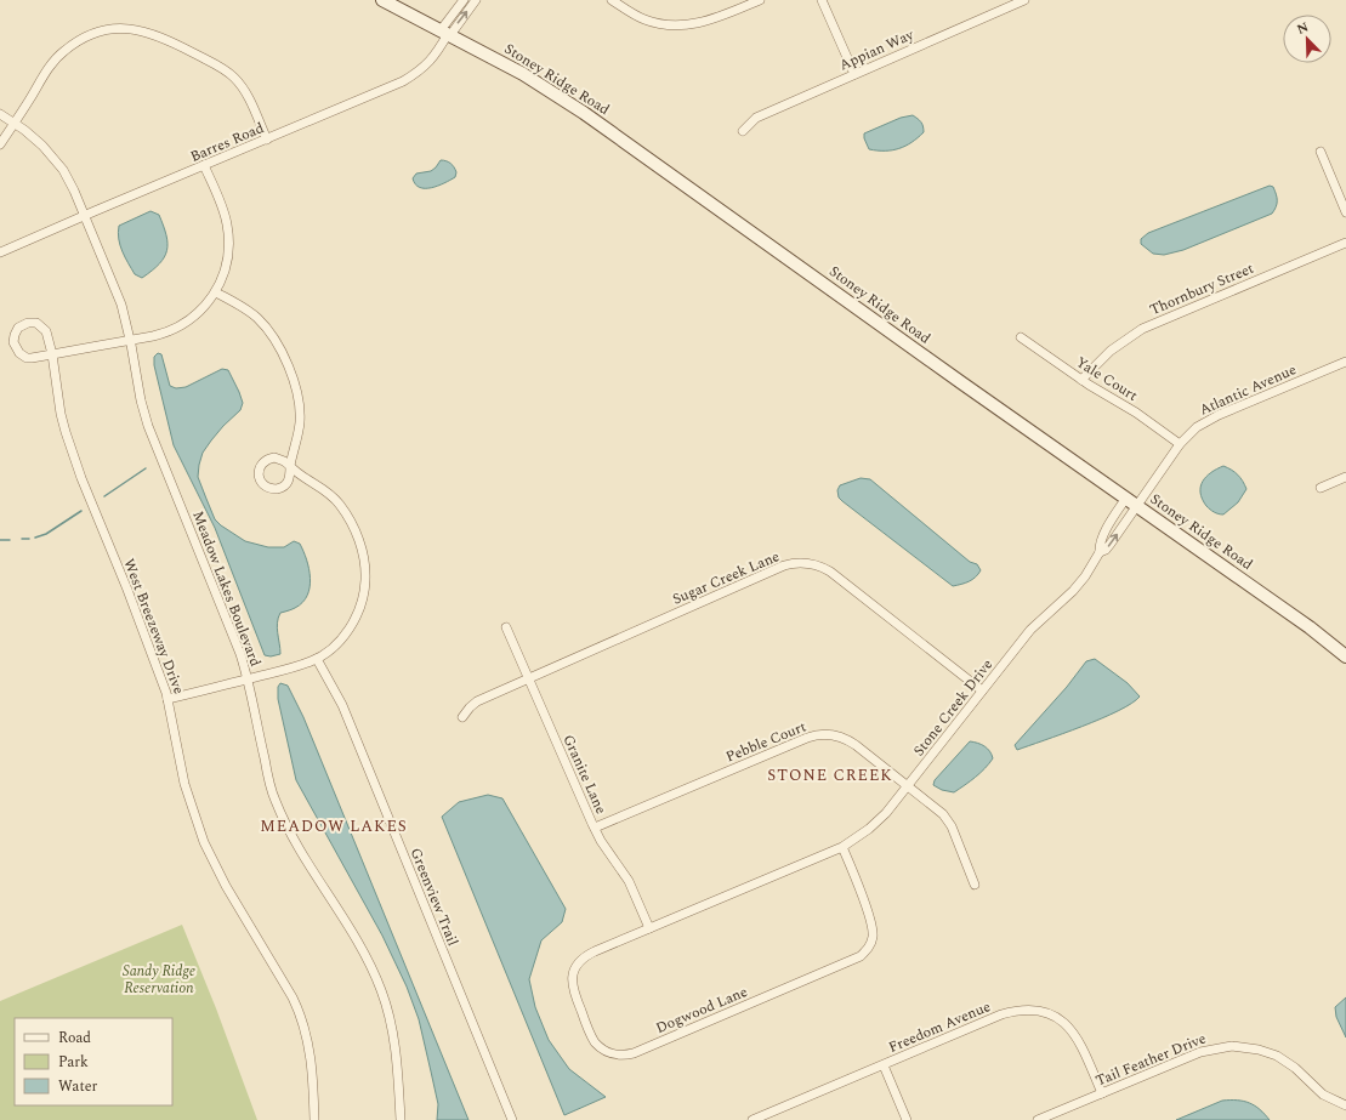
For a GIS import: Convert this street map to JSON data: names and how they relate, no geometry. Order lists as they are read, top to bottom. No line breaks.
{"streets":{"street":["Appian Way","Stoney Ridge Road","Barres Road","Thornbury Street","Yale Court","Atlantic Avenue","Sugar Creek Lane","Meadow Lakes Boulevard","West Breezeway Drive","Stone Creek Drive","Pebble Court","Granite Lane","Greenview Trail","Dogwood Lane","Freedom Avenue","Tail Feather Drive"]},"crossings":[["Stoney Ridge Road","Barres Road"],["Stoney Ridge Road","Atlantic Avenue"],["Stoney Ridge Road","Stone Creek Drive"],["Barres Road","Meadow Lakes Boulevard"],["Barres Road","West Breezeway Drive"],["Thornbury Street","Yale Court"],["Yale Court","Atlantic Avenue"],["Atlantic Avenue","Stone Creek Drive"],["Sugar Creek Lane","Stone Creek Drive"],["Sugar Creek Lane","Granite Lane"],["Meadow Lakes Boulevard","West Breezeway Drive"],["Stone Creek Drive","Pebble Court"],["Stone Creek Drive","Granite Lane"],["Stone Creek Drive","Dogwood Lane"],["Pebble Court","Granite Lane"],["Granite Lane","Dogwood Lane"],["Freedom Avenue","Tail Feather Drive"]],"districts":["STONE CREEK","MEADOW LAKES"],"parks":["Sandy Ridge Reservation"],"legend":["Road","Park","Water"],"north":"top left"}
